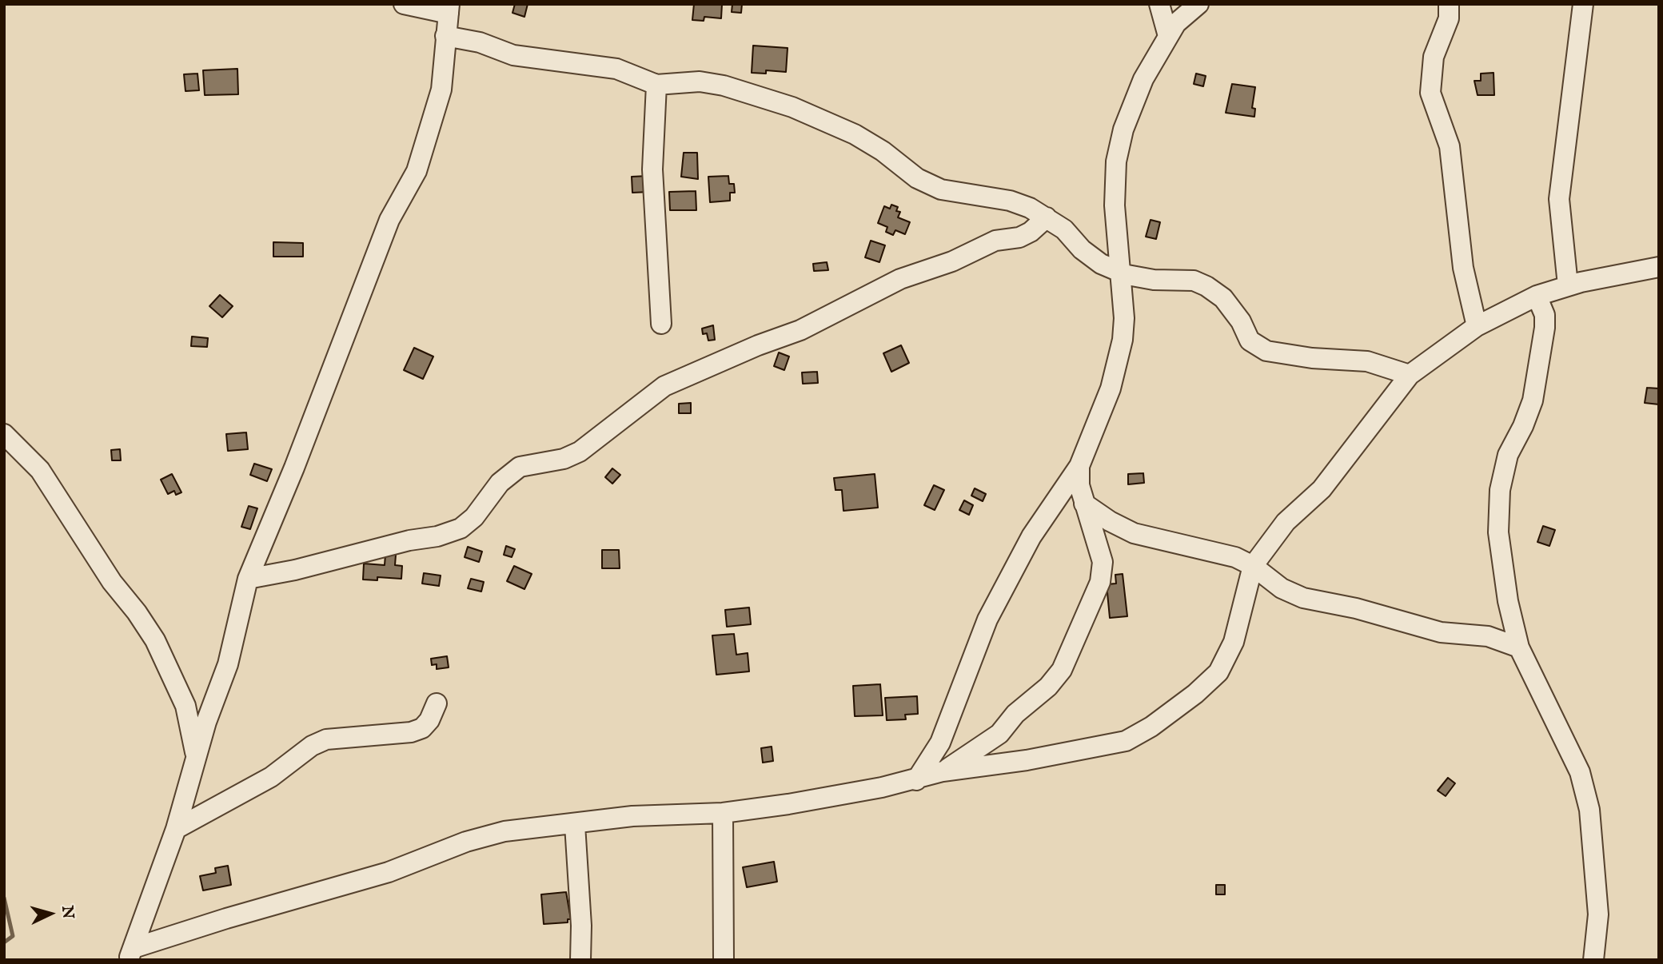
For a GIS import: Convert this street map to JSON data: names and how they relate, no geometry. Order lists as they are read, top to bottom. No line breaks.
{"north":"right"}
